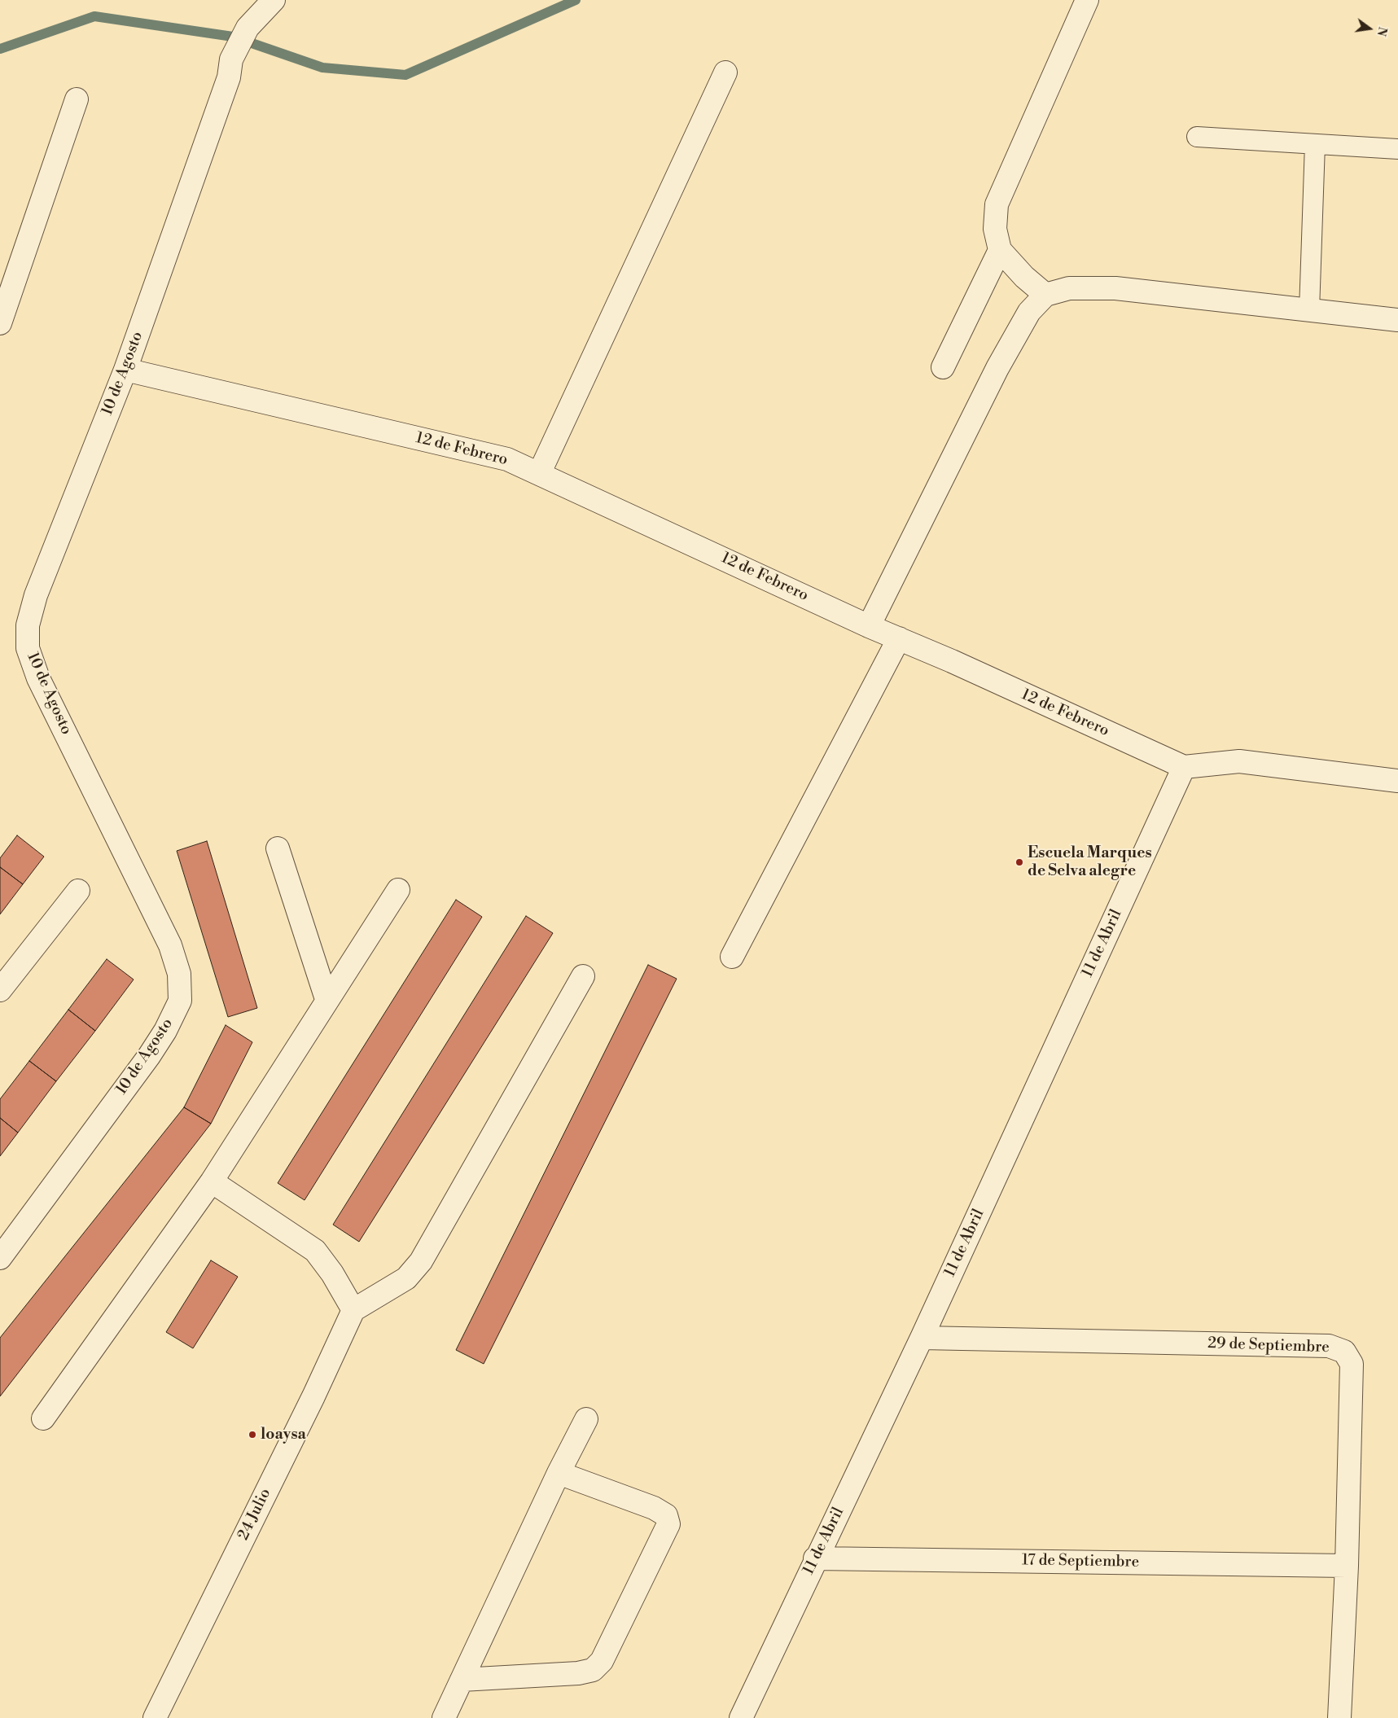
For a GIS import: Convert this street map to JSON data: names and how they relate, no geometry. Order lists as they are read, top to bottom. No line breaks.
{"streets":{"street":["10 de Agosto","12 de Febrero","11 de Abril","29 de Septiembre","24 Julio","17 de Septiembre"]},"crossings":[["10 de Agosto","12 de Febrero"],["12 de Febrero","11 de Abril"],["11 de Abril","29 de Septiembre"],["11 de Abril","17 de Septiembre"],["29 de Septiembre","17 de Septiembre"]],"places":["Escuela Marques de Selva alegre","loaysa"],"north":"right"}
